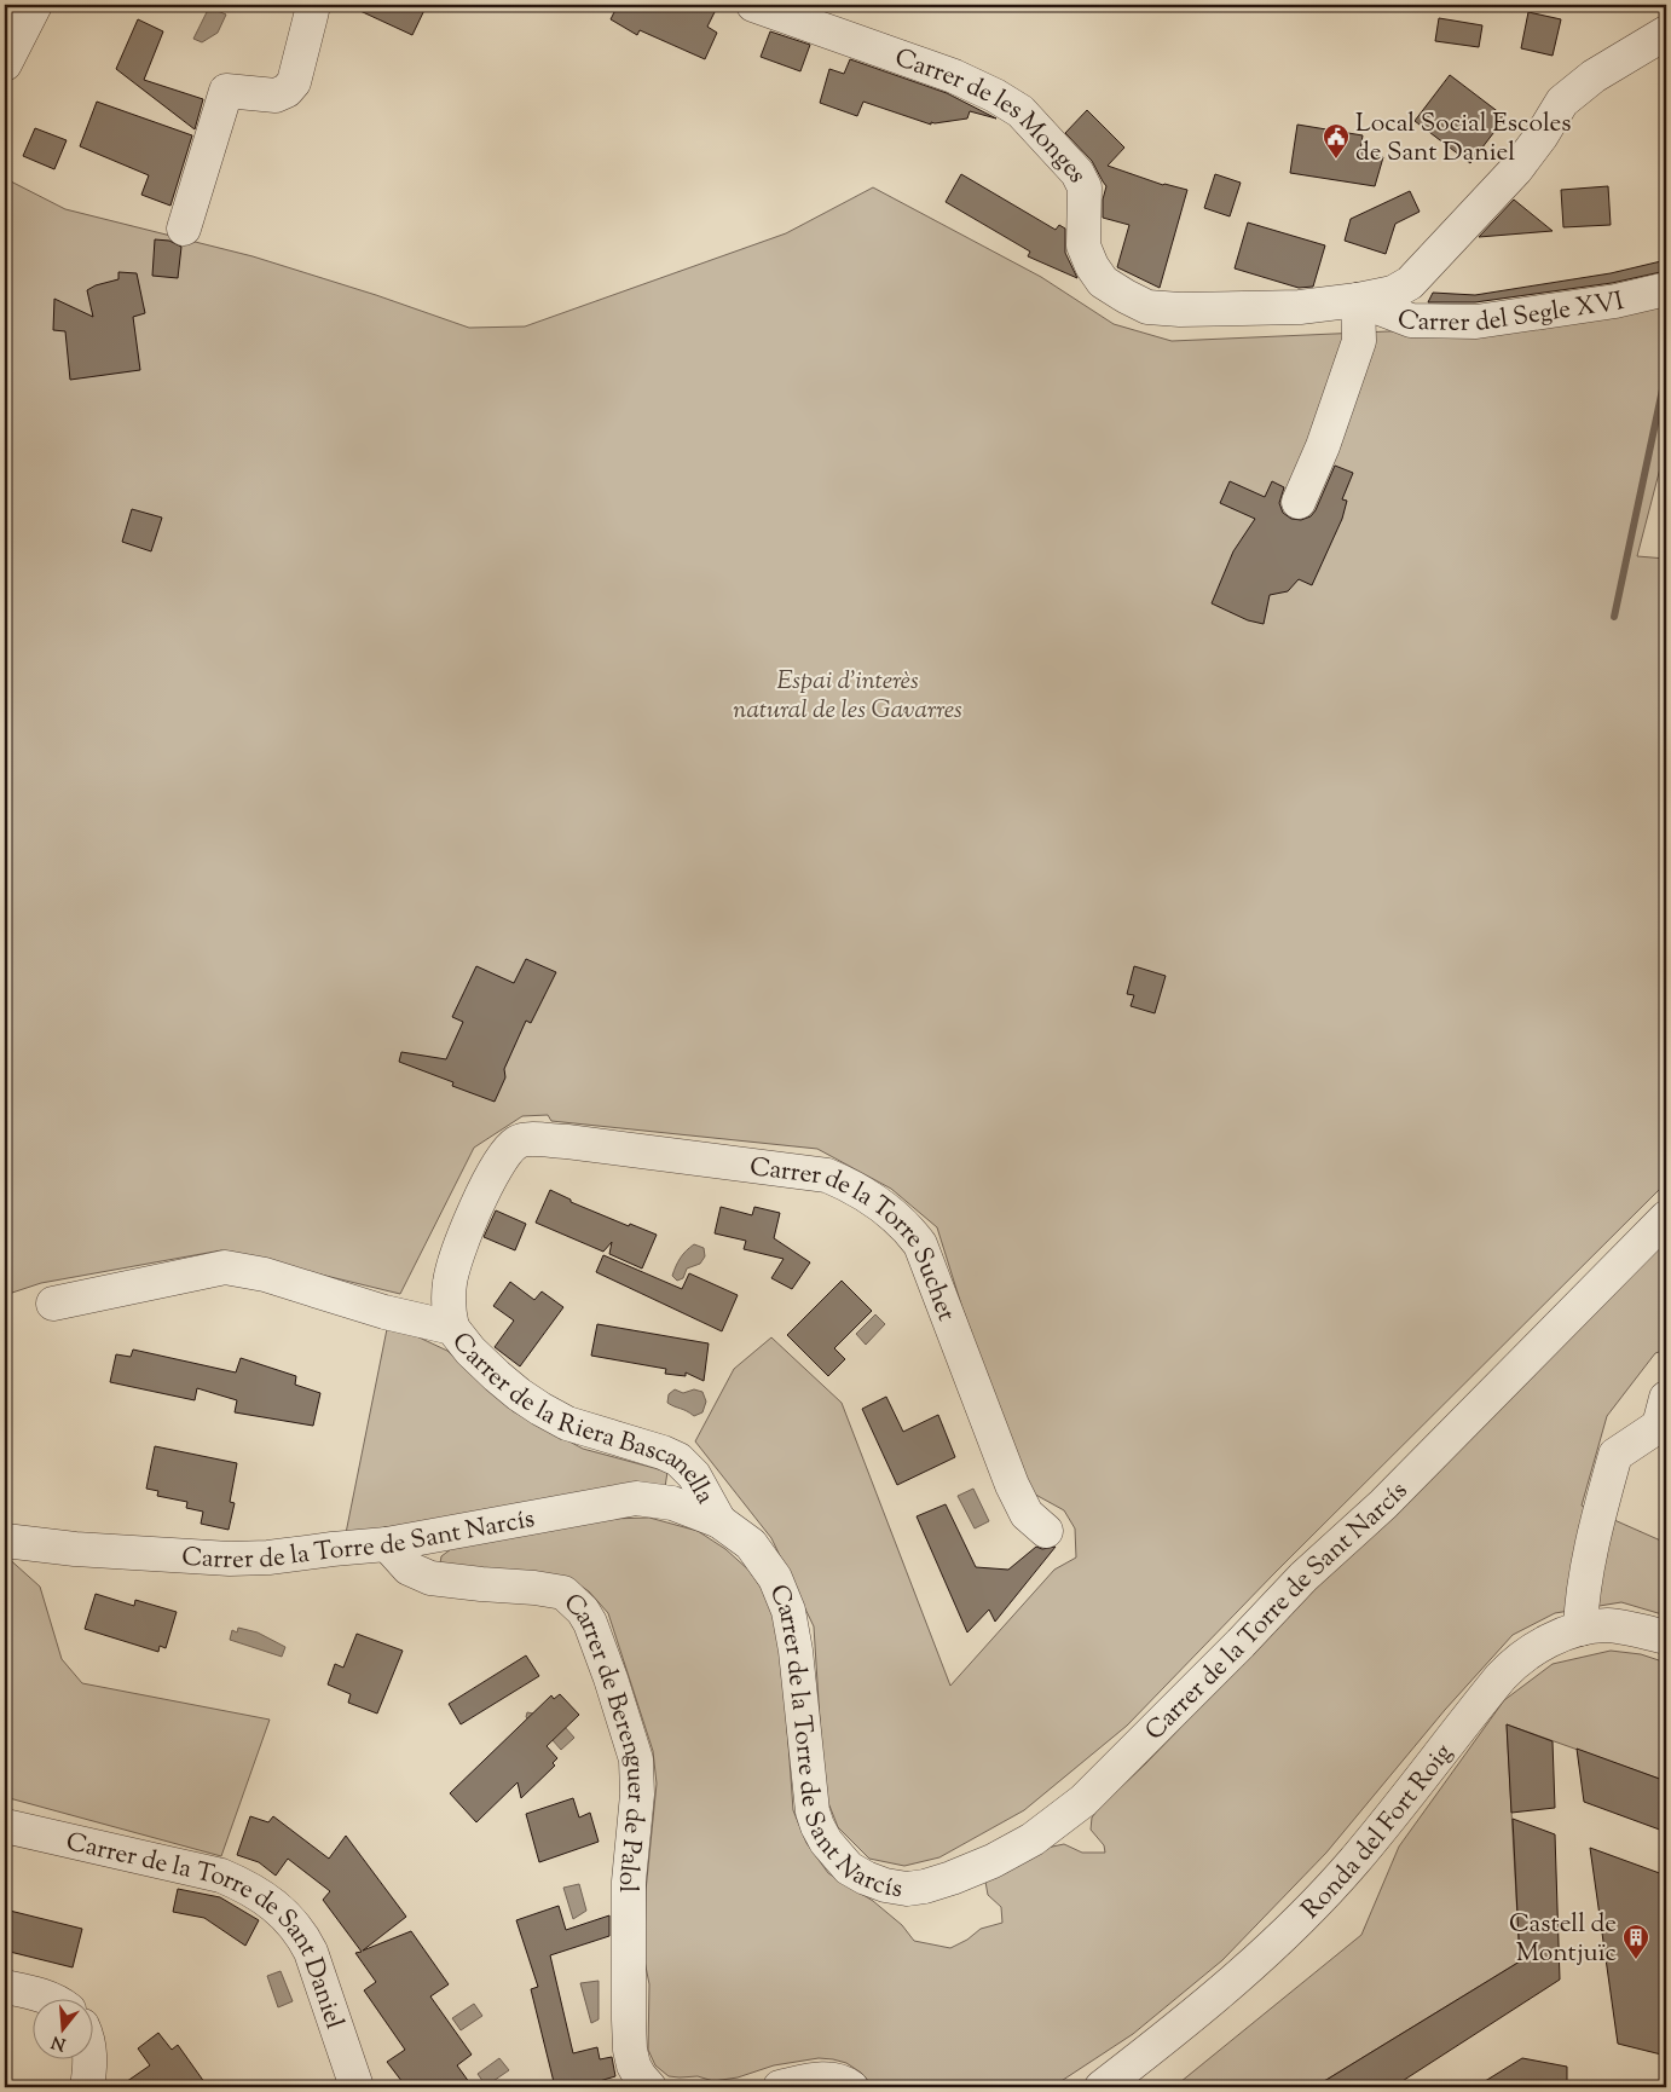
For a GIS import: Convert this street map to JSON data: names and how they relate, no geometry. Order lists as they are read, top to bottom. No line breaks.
{"streets":{"street":["Carrer de les Monges","Carrer del Segle XVI","Carrer de la Torre Suchet","Carrer de la Riera Bascanella","Carrer de la Torre de Sant Narcís","Carrer de Berenguer de Palol","Ronda del Fort Roig","Carrer de la Torre de Sant Daniel"]},"crossings":[["Carrer de les Monges","Carrer del Segle XVI"],["Carrer de la Torre Suchet","Carrer de la Riera Bascanella"],["Carrer de la Riera Bascanella","Carrer de la Torre de Sant Narcís"],["Carrer de la Torre de Sant Narcís","Carrer de Berenguer de Palol"]],"parks":["Espai d'interès natural de les Gavarres"],"places":{"public building":["Local Social Escoles de Sant Daniel"],"building":["Castell de Montjuïc"]},"north":"bottom"}
